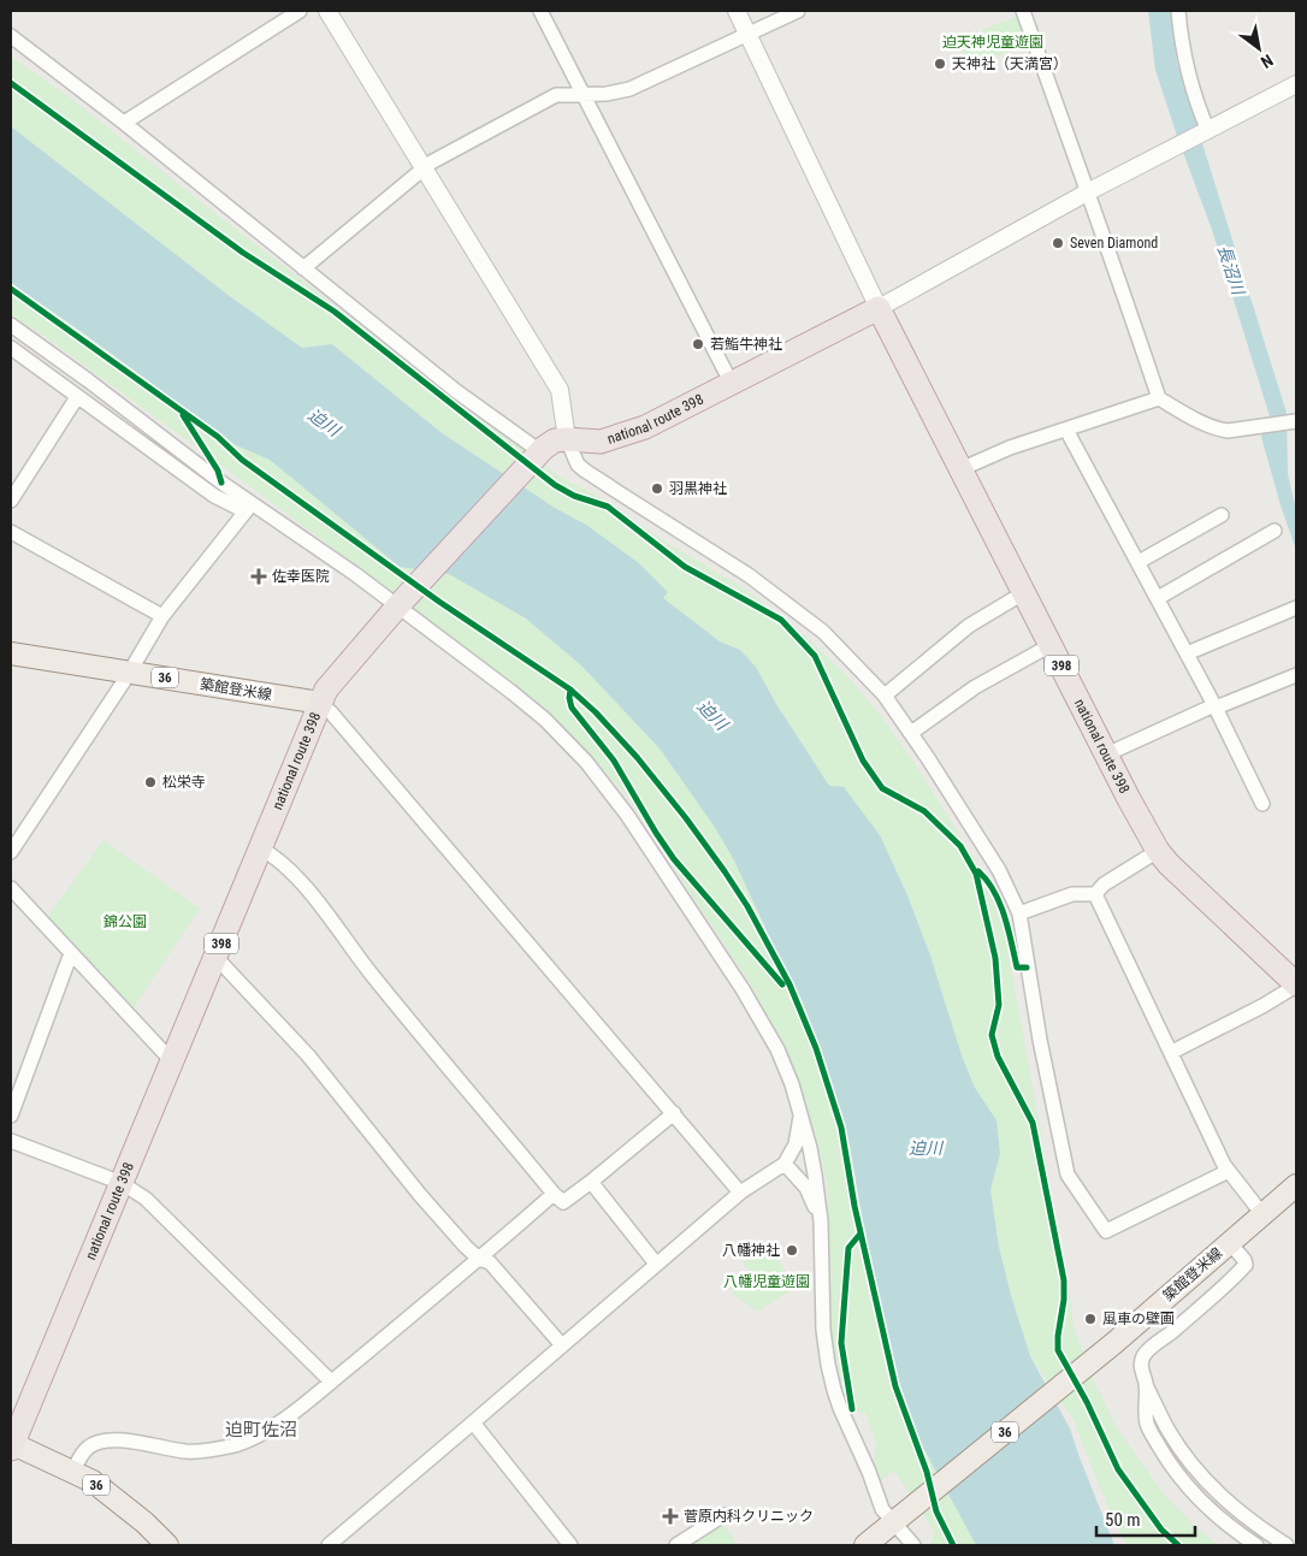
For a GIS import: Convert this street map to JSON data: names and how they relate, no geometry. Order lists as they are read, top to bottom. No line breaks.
{"streets":{"highway":["national route 398","398"],"main road":["36","築館登米線"]},"crossings":[["national route 398","36"],["national route 398","築館登米線"]],"districts":["迫町佐沼"],"water":["長沼川","迫川"],"parks":["迫天神児童遊園","錦公園","八幡児童遊園"],"places":{"other":["天神社（天満宮）","Seven Diamond","若鮨牛神社","羽黒神社","松栄寺","八幡神社","風車の壁画"],"health":["佐幸医院","菅原内科クリニック"]},"scale_bar":"50 m","north":"bottom right"}
